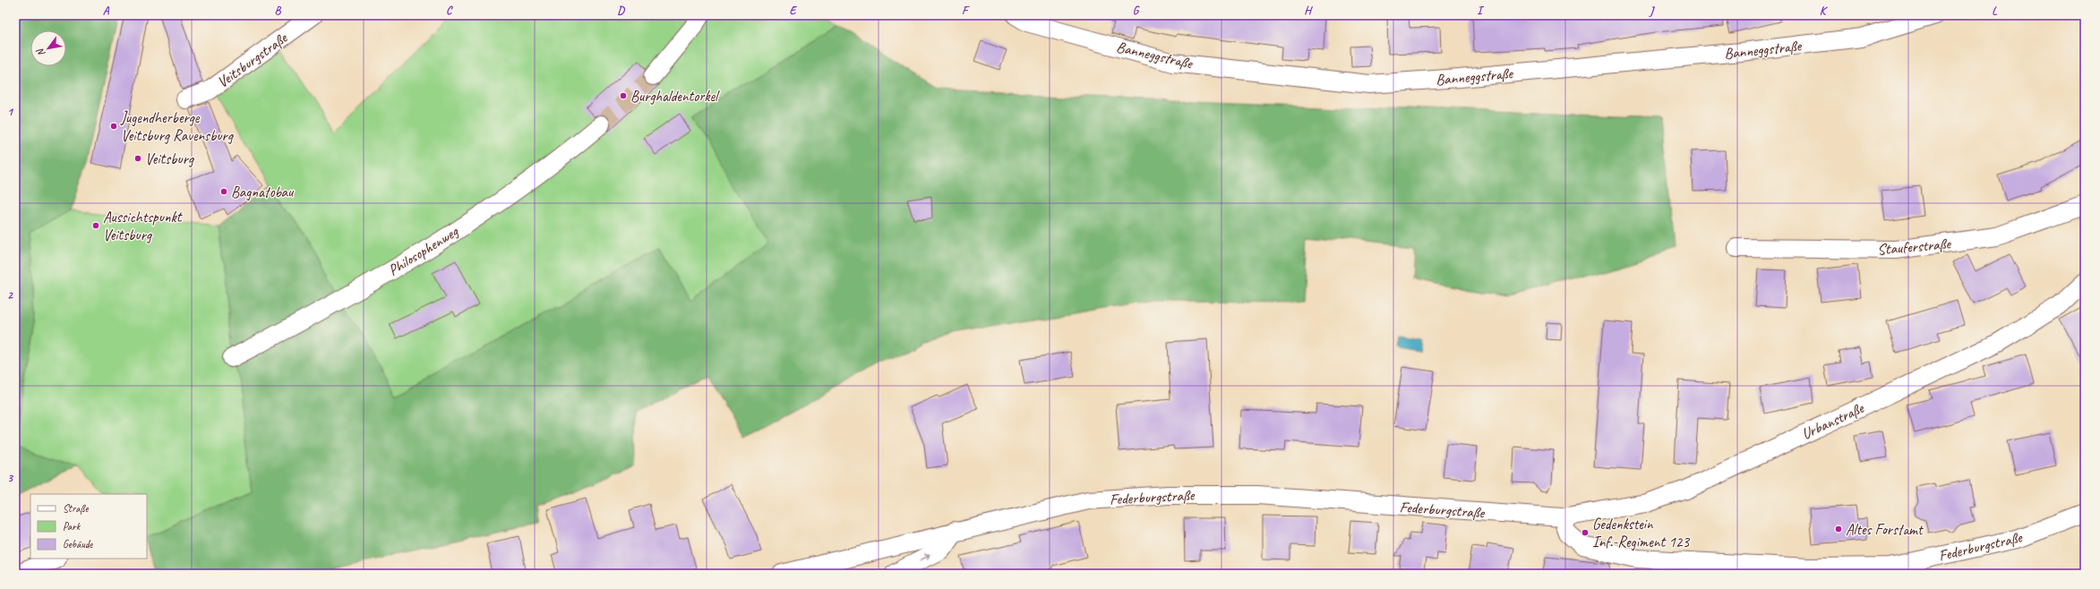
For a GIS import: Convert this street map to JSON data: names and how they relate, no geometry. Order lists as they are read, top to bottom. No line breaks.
{"streets":{"street":["Banneggstraße","Veitsburgstraße","Stauferstraße","Philosophenweg","Urbanstraße","Federburgstraße"]},"crossings":[["Urbanstraße","Federburgstraße"]],"places":["Burghaldentorkel","Jugendherberge Veitsburg Ravensburg","Veitsburg","Bagnatobau","Aussichtspunkt Veitsburg","Altes Forstamt","Gedenkstein Inf.-Regiment 123"],"legend":["Straße","Park","Gebäude"],"north":"bottom left","grid":{"columns":["A","B","C","D","E","F","G","H","I","J","K","L"],"rows":["1","2","3"]}}
